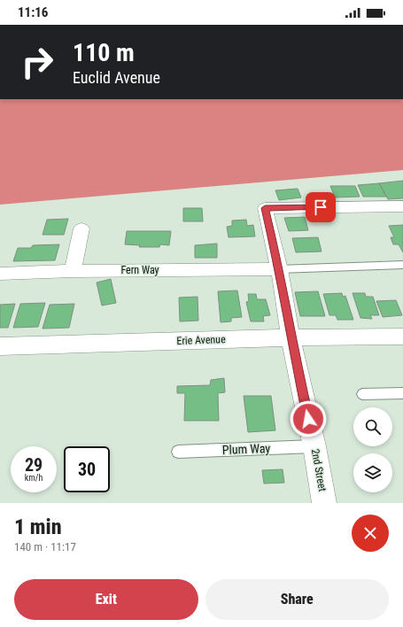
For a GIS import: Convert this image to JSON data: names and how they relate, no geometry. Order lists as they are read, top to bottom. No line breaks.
{"streets":{"street":["Fern Way","Erie Avenue","2nd Street"],"lane":["Plum Way"]},"crossings":[["Fern Way","2nd Street"],["Erie Avenue","2nd Street"],["Plum Way","2nd Street"]],"page":{"status":"11:16","turn":["110 m","Euclid Avenue"],"speed":"29 km/h","limit":"30","heading":["1 min","140 m · 11:17"],"buttons":["Exit","Share"]}}
